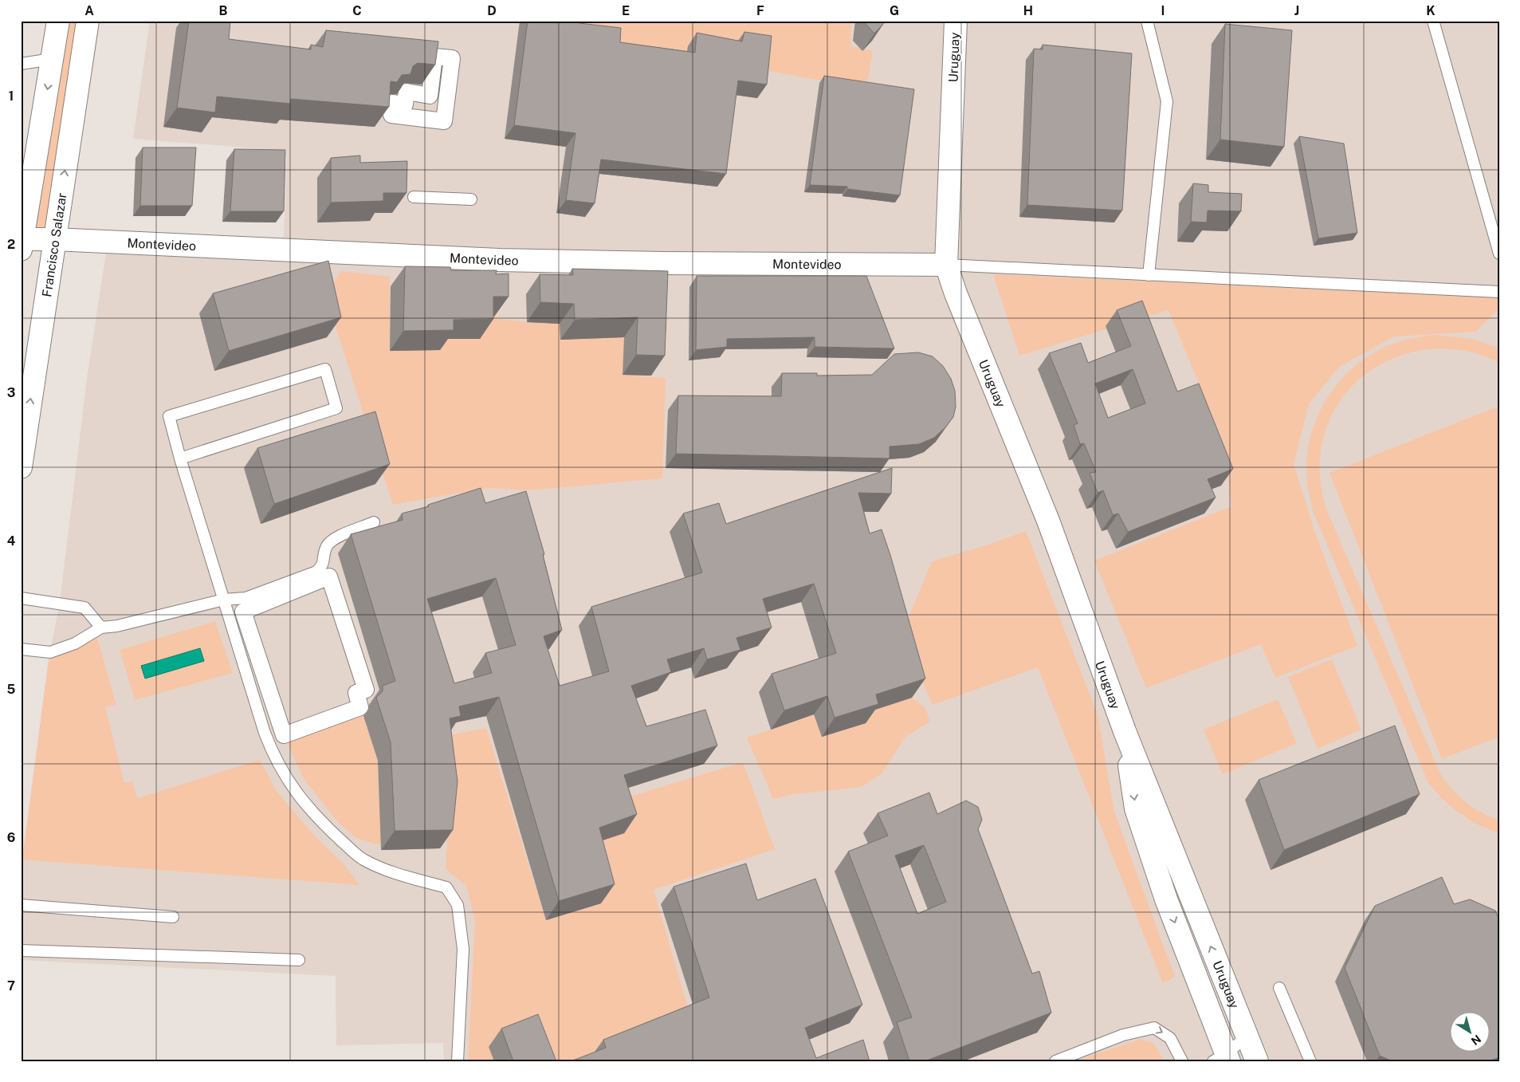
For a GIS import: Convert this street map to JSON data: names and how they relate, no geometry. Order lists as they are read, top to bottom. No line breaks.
{"streets":{"main road":["Uruguay","Francisco Salazar","Montevideo"]},"crossings":[["Uruguay","Montevideo"],["Francisco Salazar","Montevideo"]],"north":"bottom right","grid":{"columns":["A","B","C","D","E","F","G","H","I","J","K"],"rows":["1","2","3","4","5","6","7"]}}
